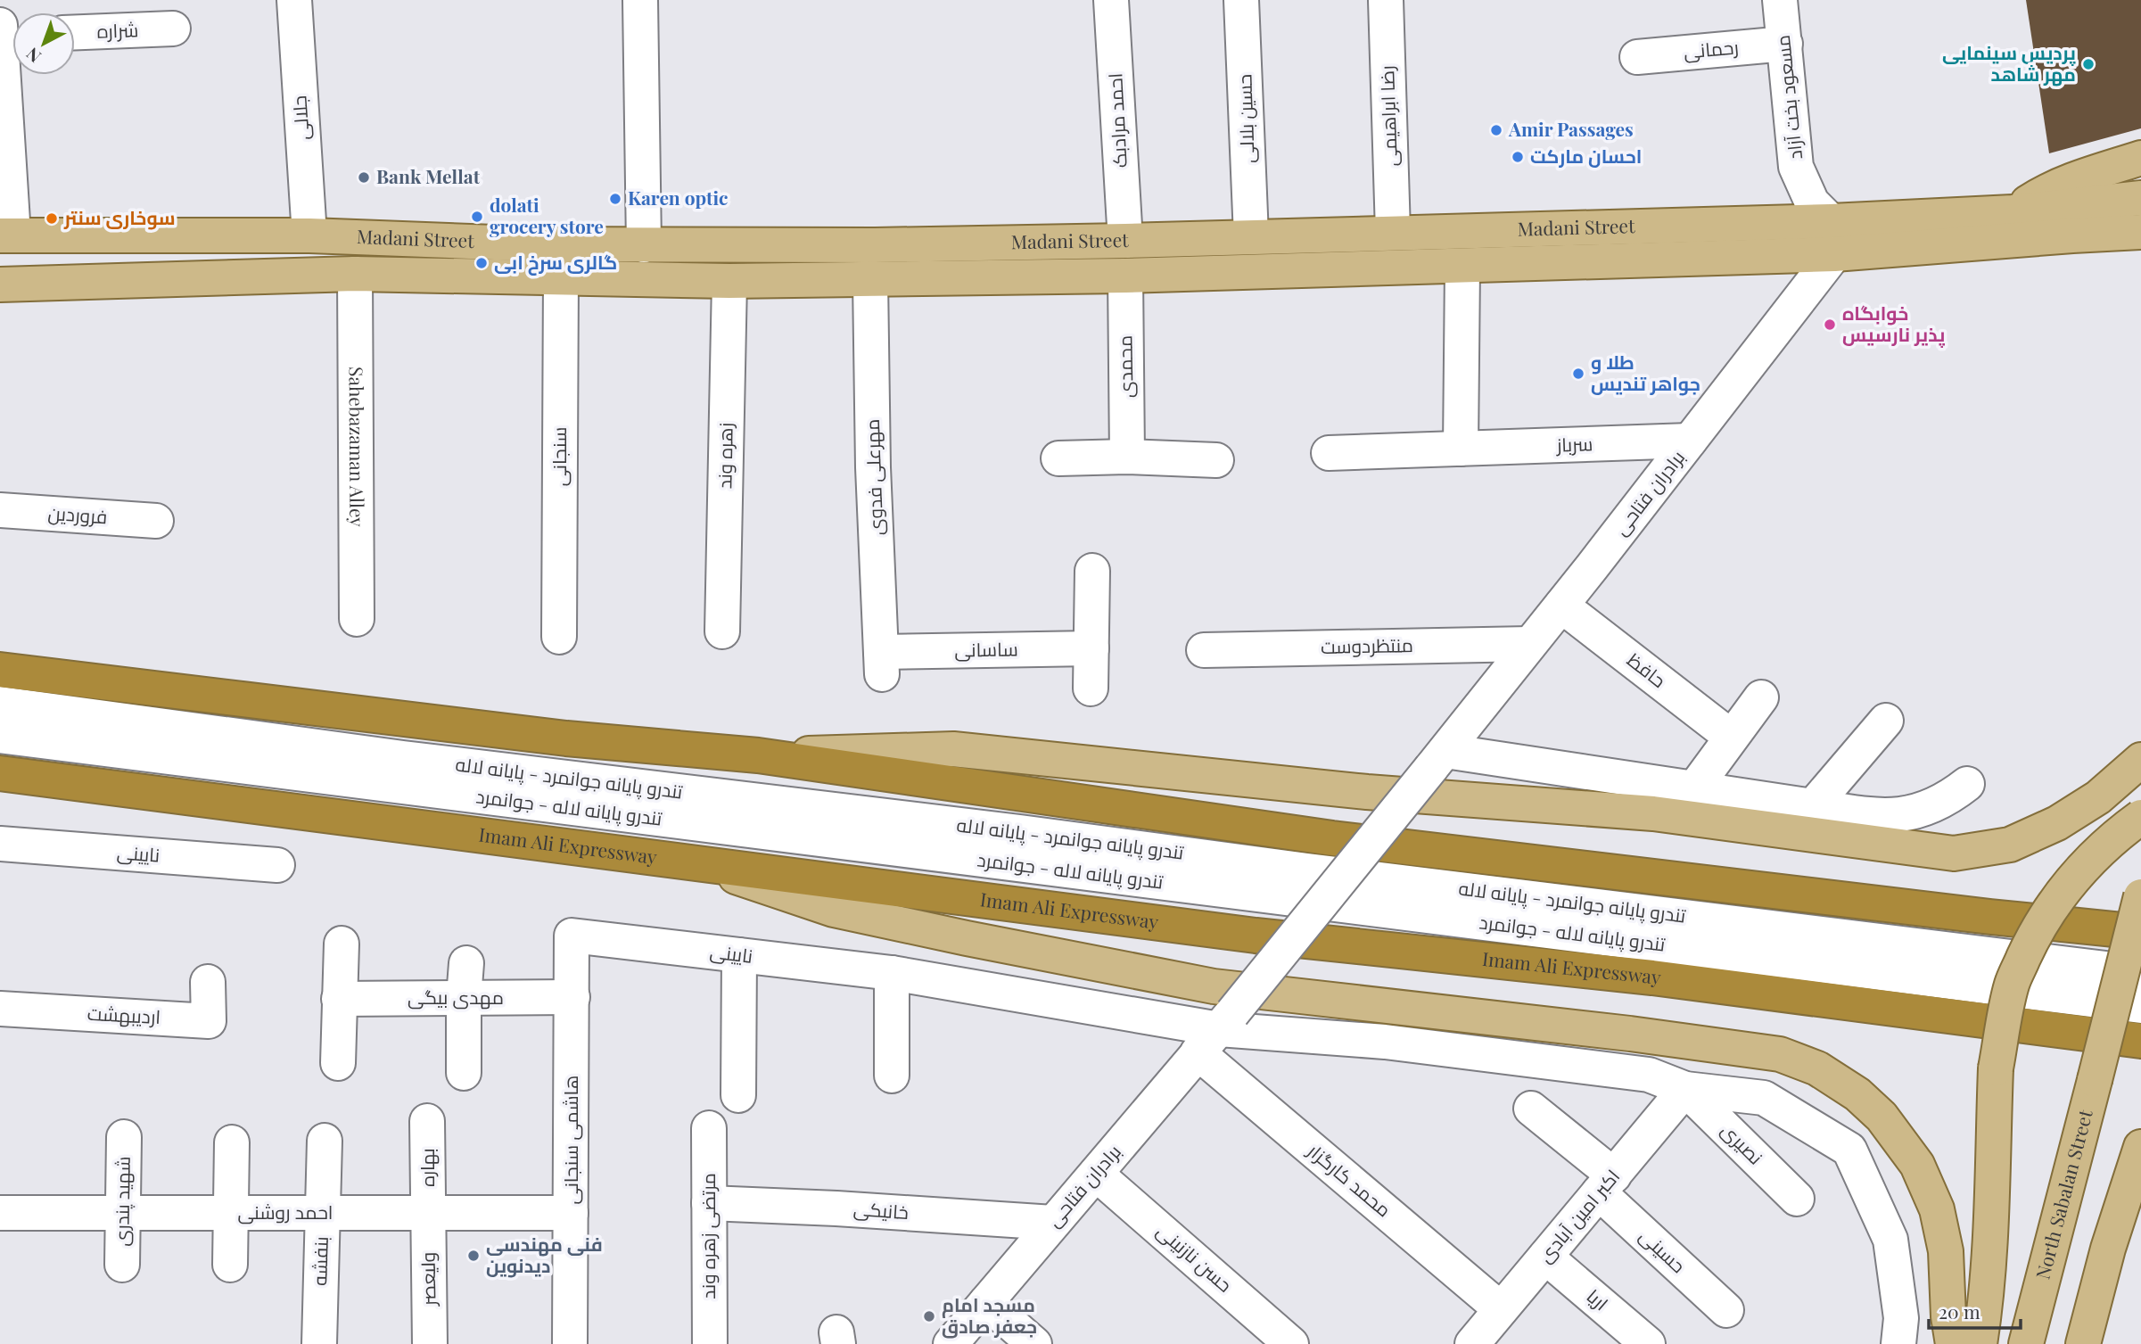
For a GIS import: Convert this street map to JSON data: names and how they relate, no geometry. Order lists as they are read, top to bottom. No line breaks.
{"streets":{"highway":["Imam Ali Expressway"],"main road":["Madani Street","North Sabalan Street"],"street":["شراره","رحمانی","مسعود بخت آزاد","رضا ابراهیمی","جلالی","حسین بلالی","احمد مرادبک","محمدی","سرباز","Sahebazaman Alley","زهره وند","سنجانی","مهرعلی فدوی","برادران فتاحی","فروردین","منتظردوست","ساسانی","حافظ","تندرو پایانه جوانمرد - پایانه لاله","تندرو پایانه لاله - جوانمرد","نایینی","مهدی بیگی","اردیبهشت","هاشمی سنجانی","نصیری","بهاره","محمد کارگزار","شهید پندری","خانیکی","احمد روشنی","اکبر امین آبادی","مرتضی زهره وند","حسینی","حسن نازنینی","بنفشه","ولیعصر","اریا"]},"crossings":[["رحمانی","مسعود بخت آزاد"],["مسعود بخت آزاد","Madani Street"],["رضا ابراهیمی","Madani Street"],["جلالی","Madani Street"],["حسین بلالی","Madani Street"],["احمد مرادبک","Madani Street"],["Madani Street","محمدی"],["Madani Street","Sahebazaman Alley"],["Madani Street","زهره وند"],["Madani Street","سنجانی"],["Madani Street","مهرعلی فدوی"],["Madani Street","برادران فتاحی"],["سرباز","برادران فتاحی"],["مهرعلی فدوی","ساسانی"],["برادران فتاحی","منتظردوست"],["برادران فتاحی","حافظ"],["برادران فتاحی","نایینی"],["برادران فتاحی","محمد کارگزار"],["برادران فتاحی","خانیکی"],["برادران فتاحی","حسن نازنینی"],["نایینی","هاشمی سنجانی"],["نایینی","نصیری"],["نایینی","محمد کارگزار"],["نایینی","اکبر امین آبادی"],["مهدی بیگی","هاشمی سنجانی"],["هاشمی سنجانی","احمد روشنی"],["نصیری","اکبر امین آبادی"],["بهاره","احمد روشنی"],["بهاره","ولیعصر"],["محمد کارگزار","اکبر امین آبادی"],["شهید پندری","احمد روشنی"],["خانیکی","مرتضی زهره وند"],["احمد روشنی","بنفشه"],["احمد روشنی","ولیعصر"],["اکبر امین آبادی","حسینی"],["اکبر امین آبادی","اریا"]],"places":["پردیس سینمایی مهر شاهد","Amir Passages","احسان مارکت","Bank Mellat","Karen optic","dolati grocery store","سوخاری سنتر","گالری سرخ ابی","خوابگاه پذیر نارسیس","طلا و جواهر تندیس","فنی مهندسی دیدنوین","مسجد امام جعفر صادق"],"scale_bar":"20 m","north":"bottom left"}
